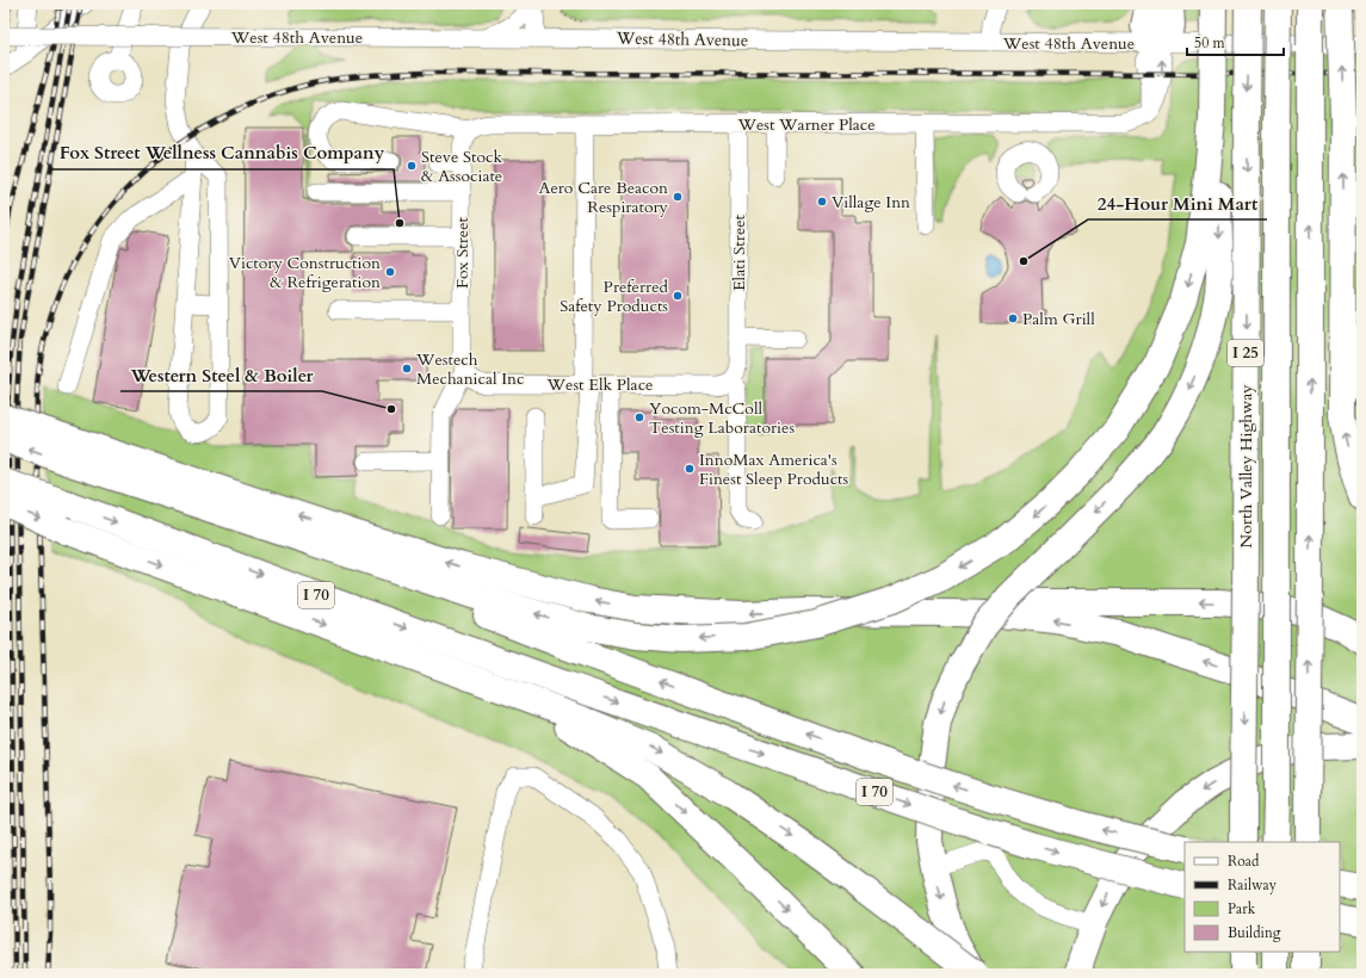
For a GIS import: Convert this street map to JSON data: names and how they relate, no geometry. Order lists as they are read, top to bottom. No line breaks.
{"streets":{"highway":["I 25","North Valley Highway","I 70"],"street":["West 48th Avenue","West Warner Place","Fox Street","Elati Street","West Elk Place"]},"crossings":[["West 48th Avenue","West Warner Place"],["West Warner Place","Fox Street"],["West Warner Place","Elati Street"],["Fox Street","West Elk Place"],["Elati Street","West Elk Place"]],"places":["Steve Stock & Associate","Aero Care Beacon Respiratory","Village Inn","Fox Street Wellness Cannabis Company","24-Hour Mini Mart","Victory Construction & Refrigeration","Preferred Safety Products","Palm Grill","Westech Mechanical Inc","Western Steel & Boiler","Yocom-McColl Testing Laboratories","InnoMax America's Finest Sleep Products"],"legend":["Road","Railway","Park","Building"],"scale_bar":"50 m"}
